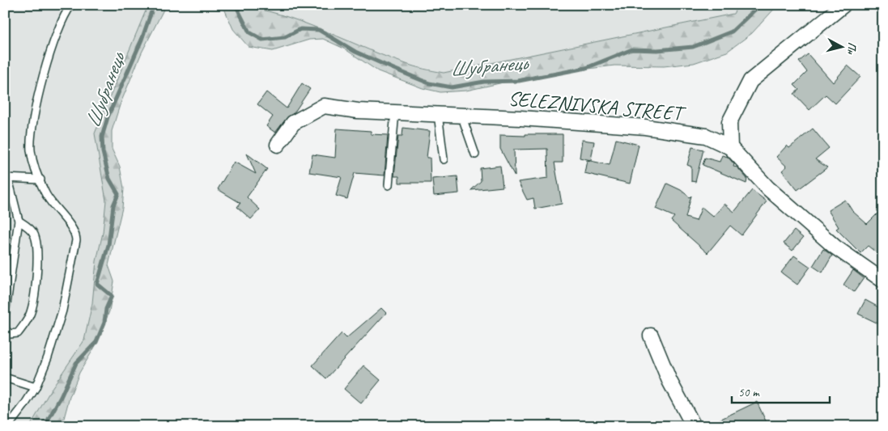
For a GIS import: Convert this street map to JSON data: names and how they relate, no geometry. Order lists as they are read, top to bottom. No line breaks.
{"streets":{"street":["SELEZNIVSKA STREET"]},"water":["Шубранець"],"scale_bar":"50 m","north":"right"}
